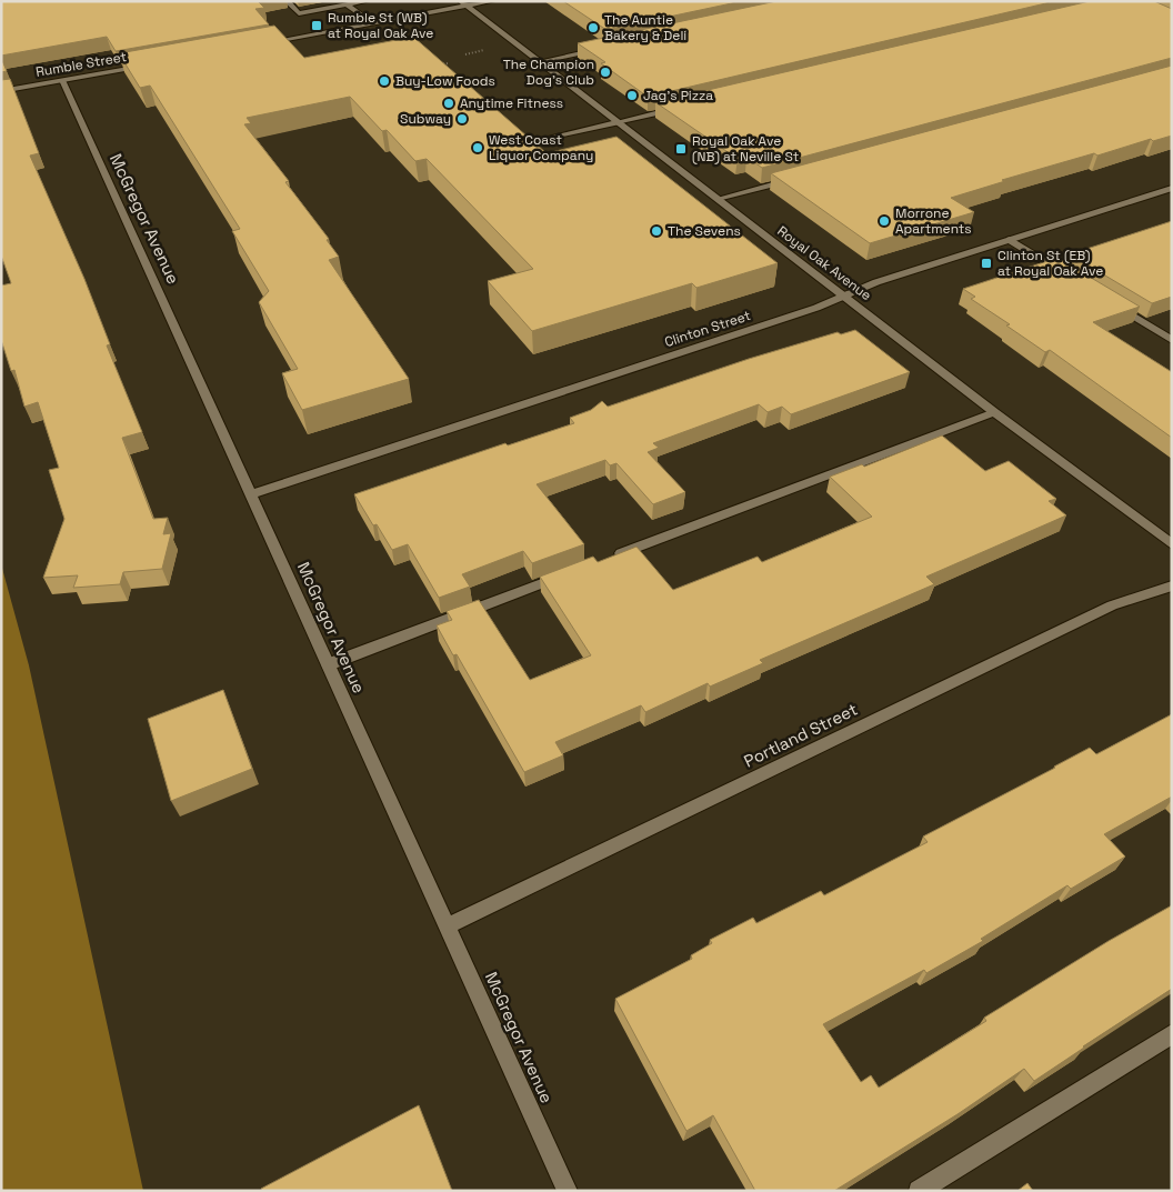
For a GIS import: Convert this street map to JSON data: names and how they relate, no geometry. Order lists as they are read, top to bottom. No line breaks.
{"streets":{"street":["Rumble Street","McGregor Avenue","Royal Oak Avenue","Clinton Street","Portland Street"]},"crossings":[["Rumble Street","McGregor Avenue"],["McGregor Avenue","Clinton Street"],["McGregor Avenue","Portland Street"],["Royal Oak Avenue","Clinton Street"]],"places":{"transit":["Rumble St (WB) at Royal Oak Ave","Royal Oak Ave (NB) at Neville St","Clinton St (EB) at Royal Oak Ave"],"other":["The Auntie Bakery & Deli","The Champion Dog's Club","Buy-Low Foods","Jag's Pizza","Anytime Fitness","Subway","West Coast Liquor Company","Morrone Apartments","The Sevens"]}}
